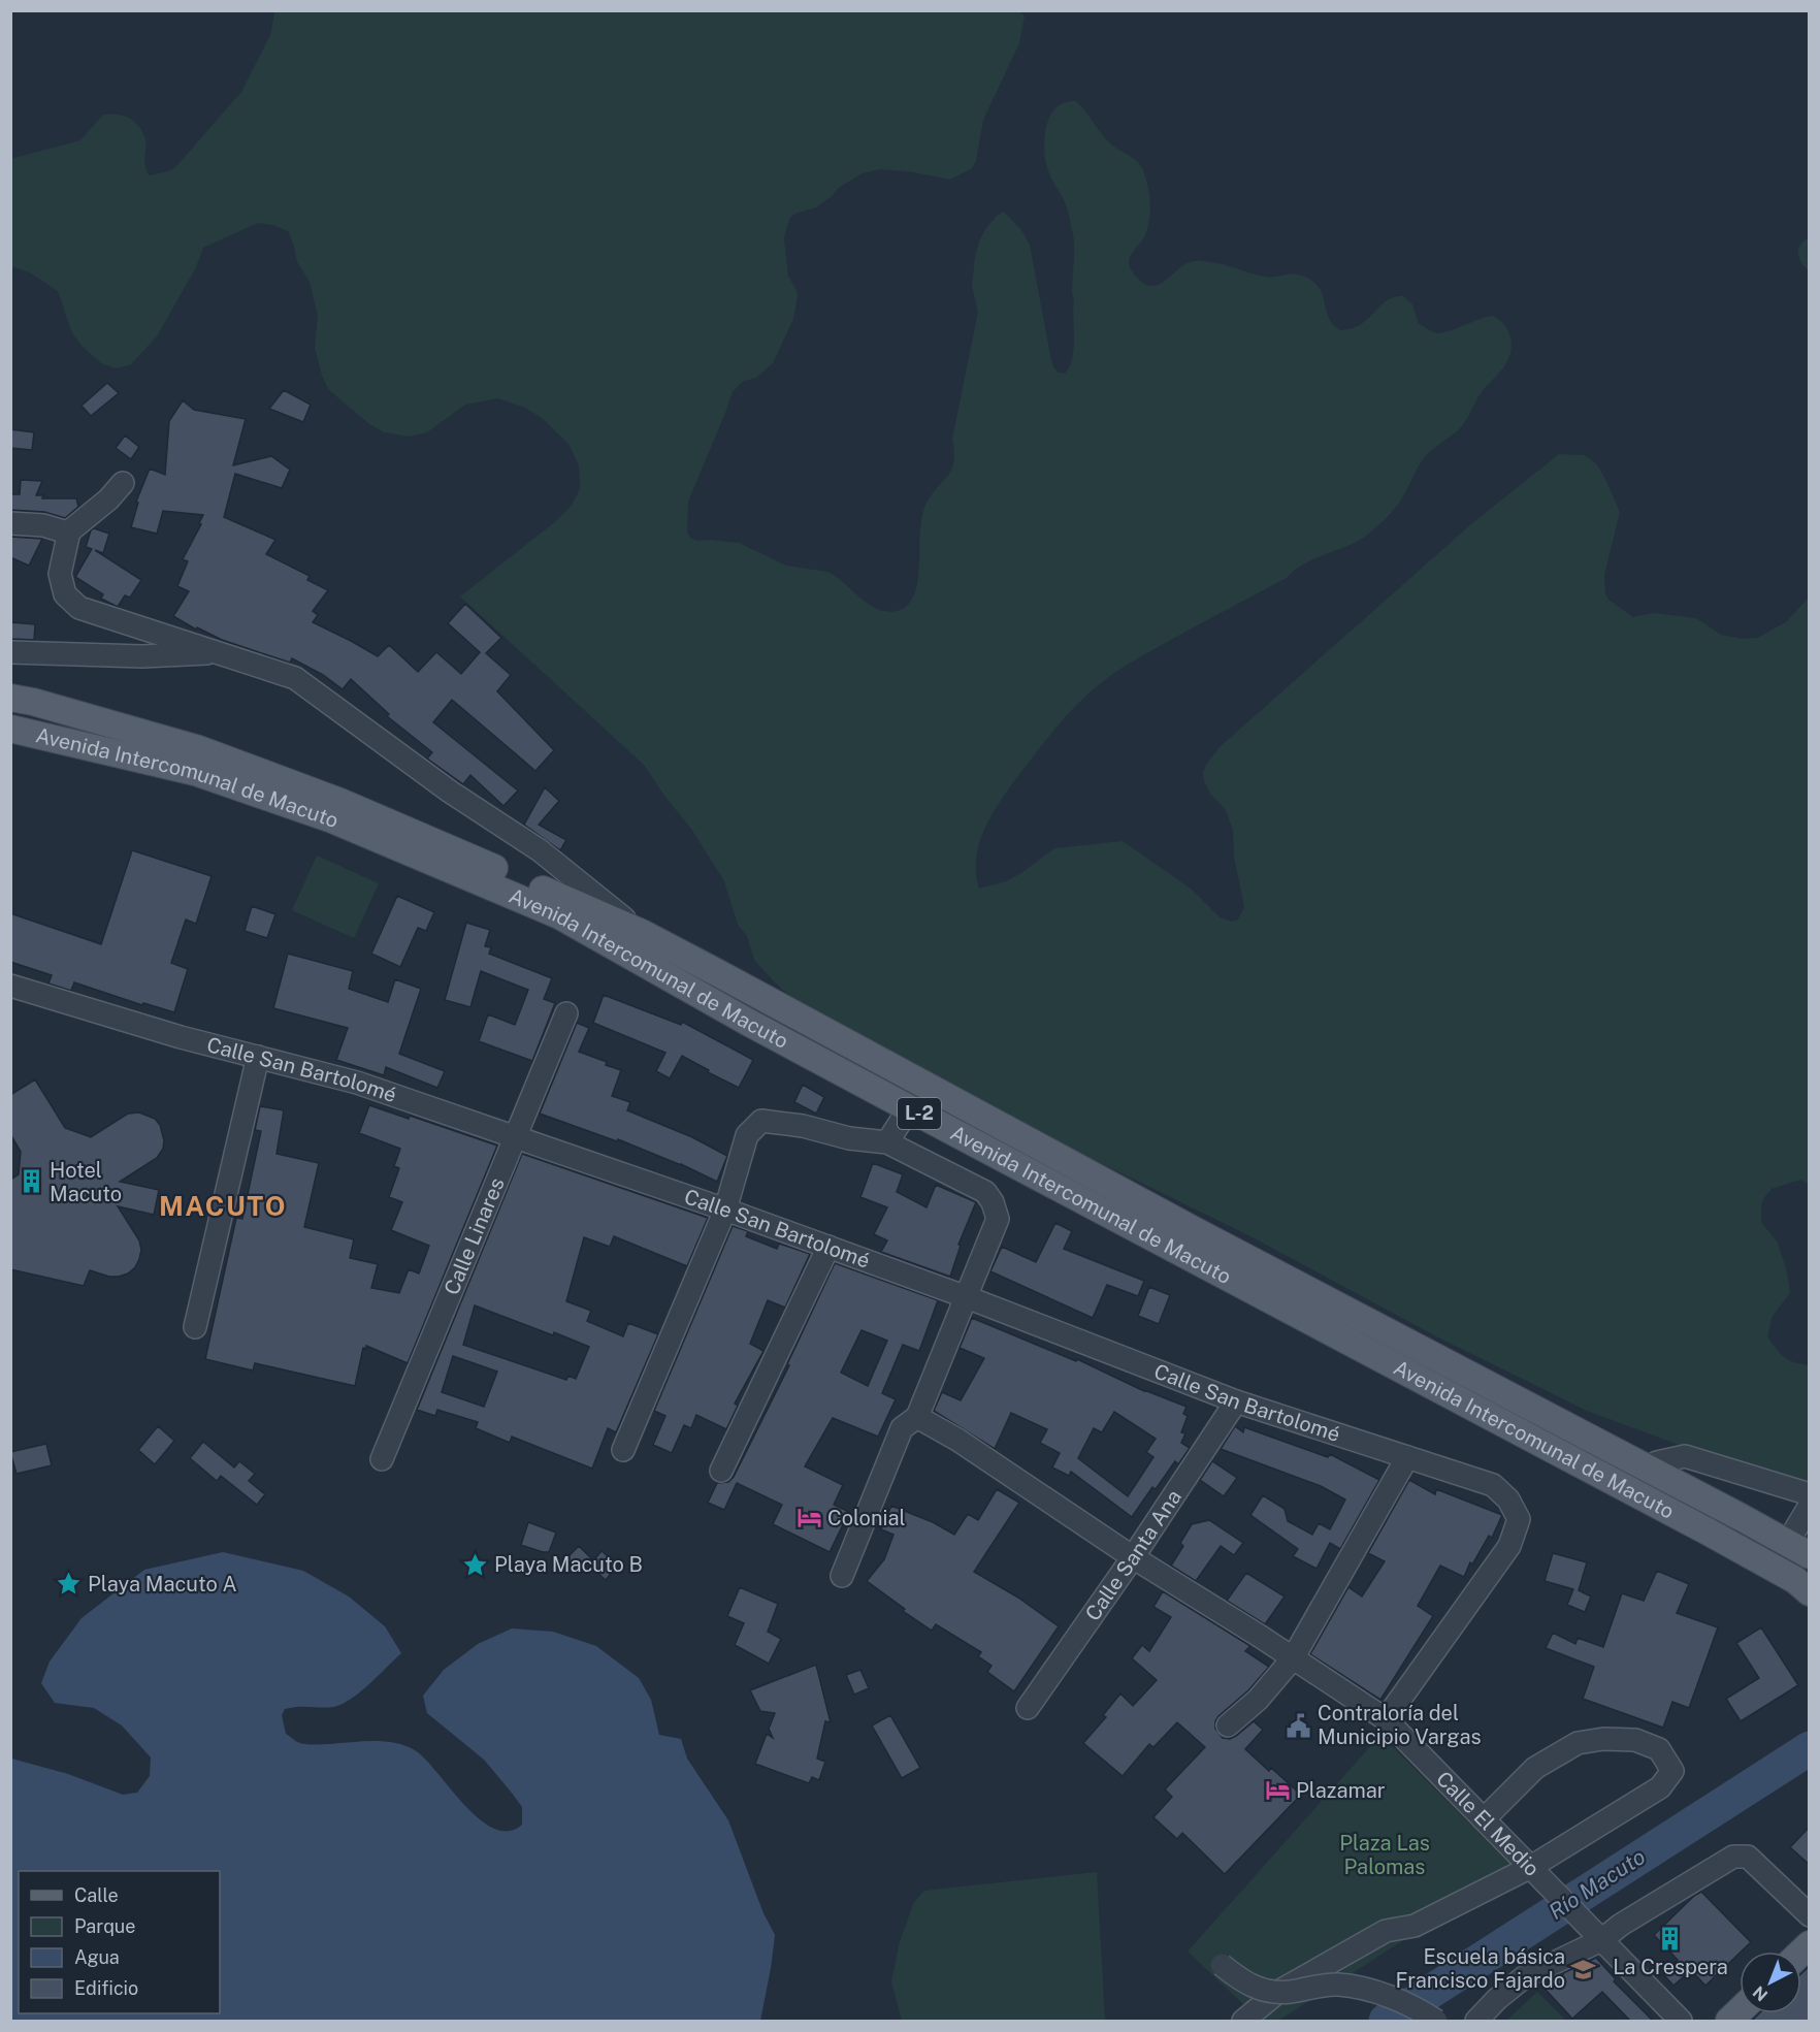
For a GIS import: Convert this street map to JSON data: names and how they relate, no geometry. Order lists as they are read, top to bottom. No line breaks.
{"streets":{"main road":["Avenida Intercomunal de Macuto","L-2"],"street":["Calle San Bartolomé","Calle Linares","Calle Santa Ana","Calle El Medio"]},"crossings":[["Calle San Bartolomé","Calle Linares"],["Calle San Bartolomé","Calle Santa Ana"],["Calle San Bartolomé","Calle El Medio"],["Calle Santa Ana","Calle El Medio"]],"districts":["MACUTO"],"water":["Río Macuto"],"parks":["Plaza Las Palomas"],"places":{"building":["Hotel Macuto","La Crespera"],"hotel":["Colonial","Plazamar"],"place":["Playa Macuto B","Playa Macuto A"],"public building":["Contraloría del Municipio Vargas"],"school or university":["Escuela básica Francisco Fajardo"]},"legend":["Calle","Parque","Agua","Edificio"],"north":"bottom left"}
